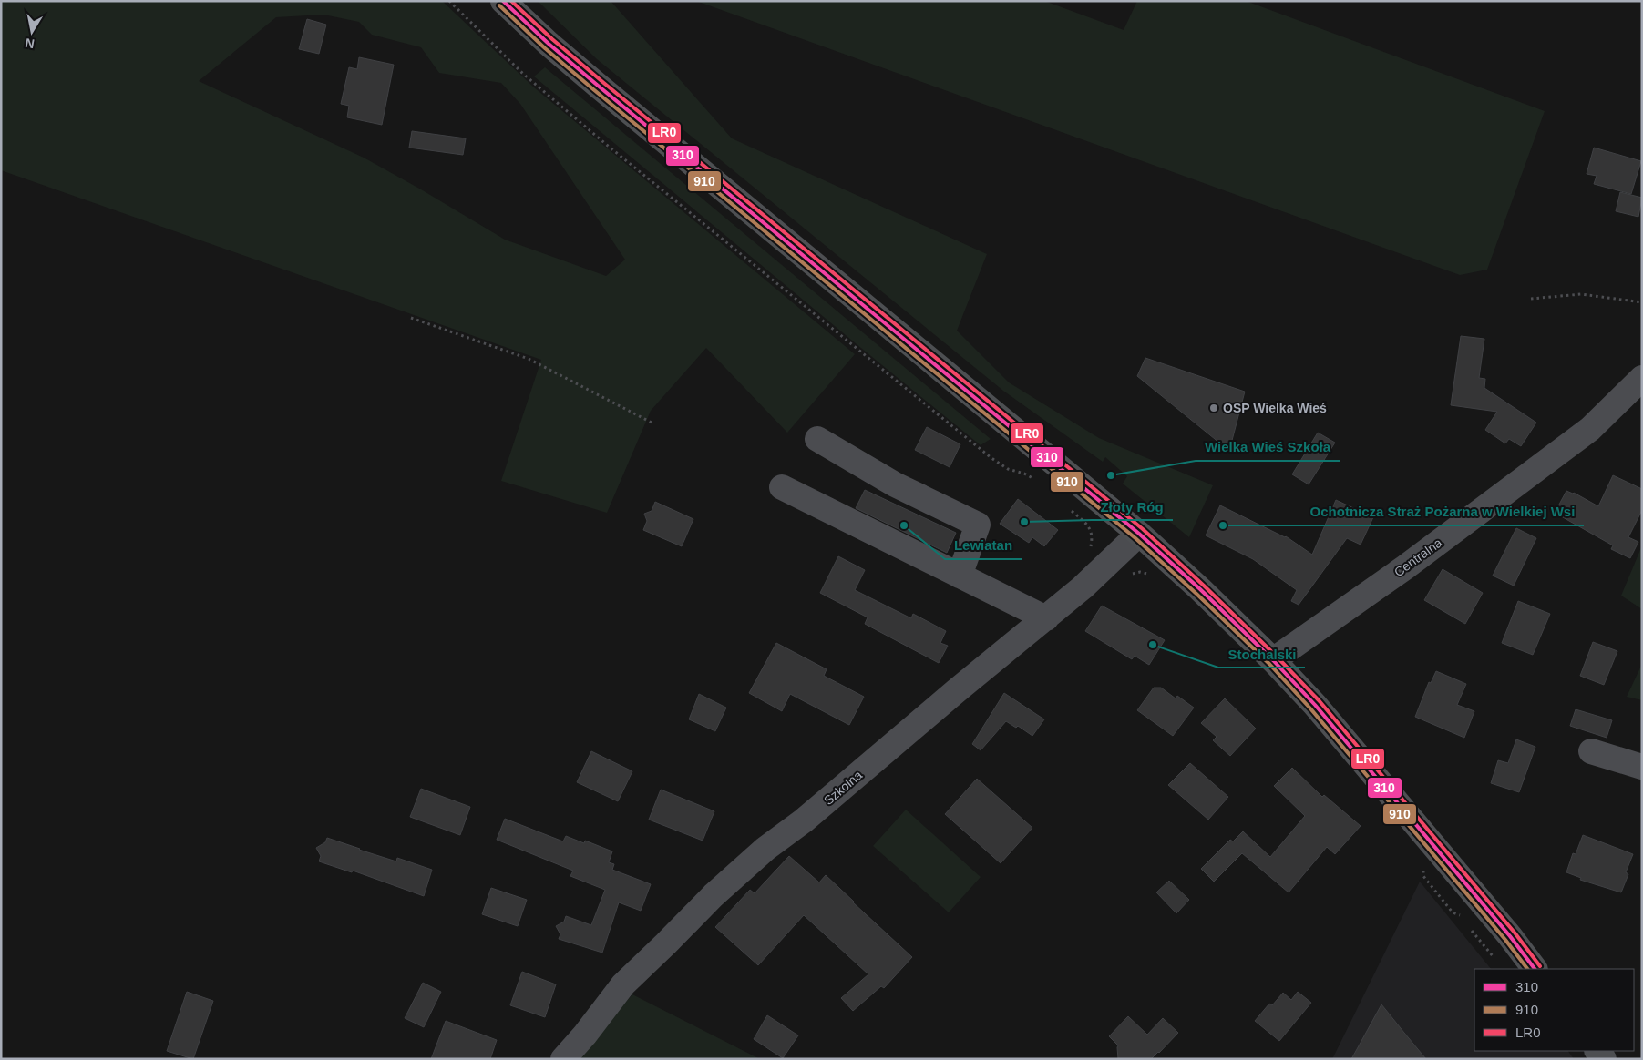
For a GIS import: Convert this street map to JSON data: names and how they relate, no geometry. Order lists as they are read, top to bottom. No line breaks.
{"streets":{"street":["Centralna","Szkolna"]},"places":["OSP Wielka Wieś","Wielka Wieś Szkoła","Złoty Róg","Lewiatan","Ochotnicza Straż Pożarna w Wielkiej Wsi","Stochalski"],"lines":["transit line 310","transit line LR0","transit line 910"],"legend":["310","910","LR0"],"north":"bottom"}
